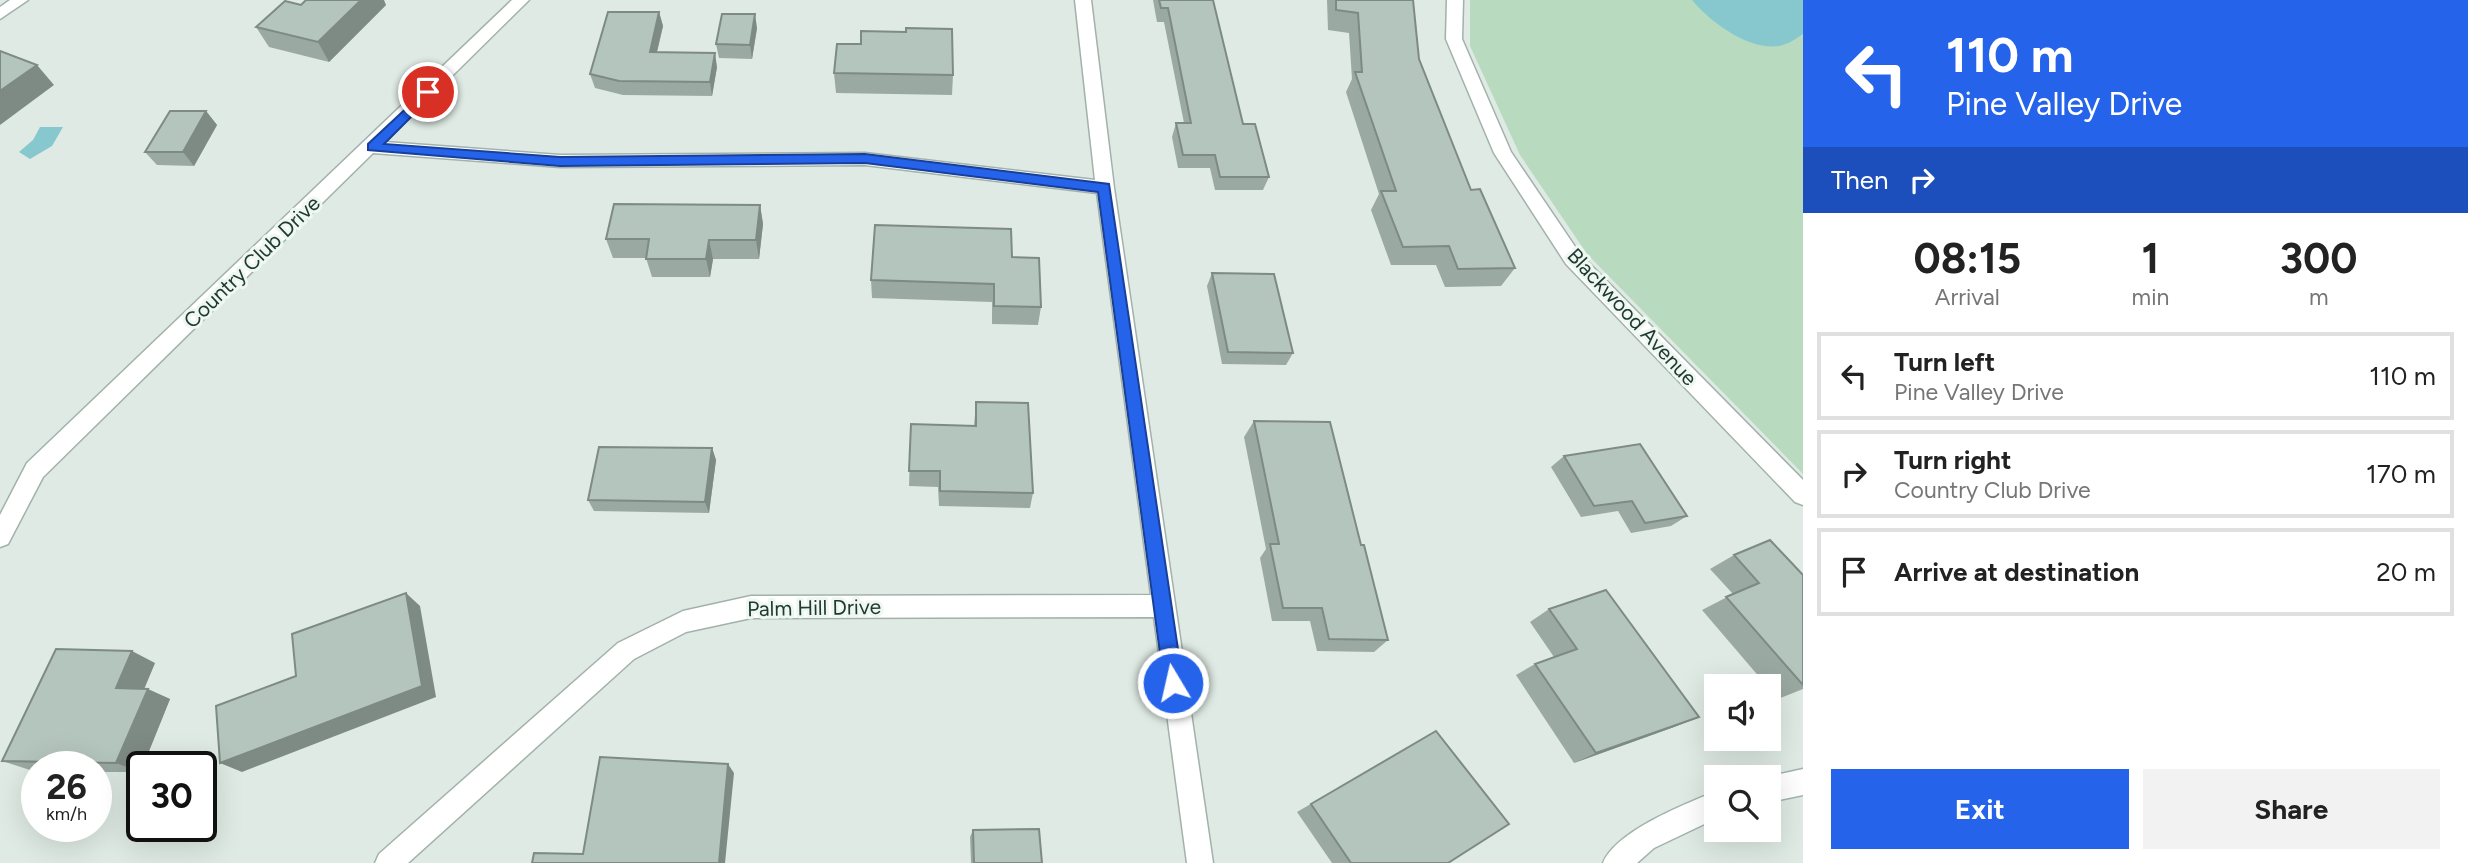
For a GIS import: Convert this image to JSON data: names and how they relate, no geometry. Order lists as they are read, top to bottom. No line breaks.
{"streets":{"street":["Country Club Drive","Blackwood Avenue","Palm Hill Drive"]},"page":{"turn":["110 m","Pine Valley Drive"],"then":"Then","eta":["08:15","Arrival","1","min","300","m"],"list":[{"name":"Turn left","note":"Pine Valley Drive","value":"110 m"},{"name":"Turn right","note":"Country Club Drive","value":"170 m"},{"name":"Arrive at destination","value":"20 m"}],"speed":"26 km/h","limit":"30","buttons":["Exit","Share"]}}
